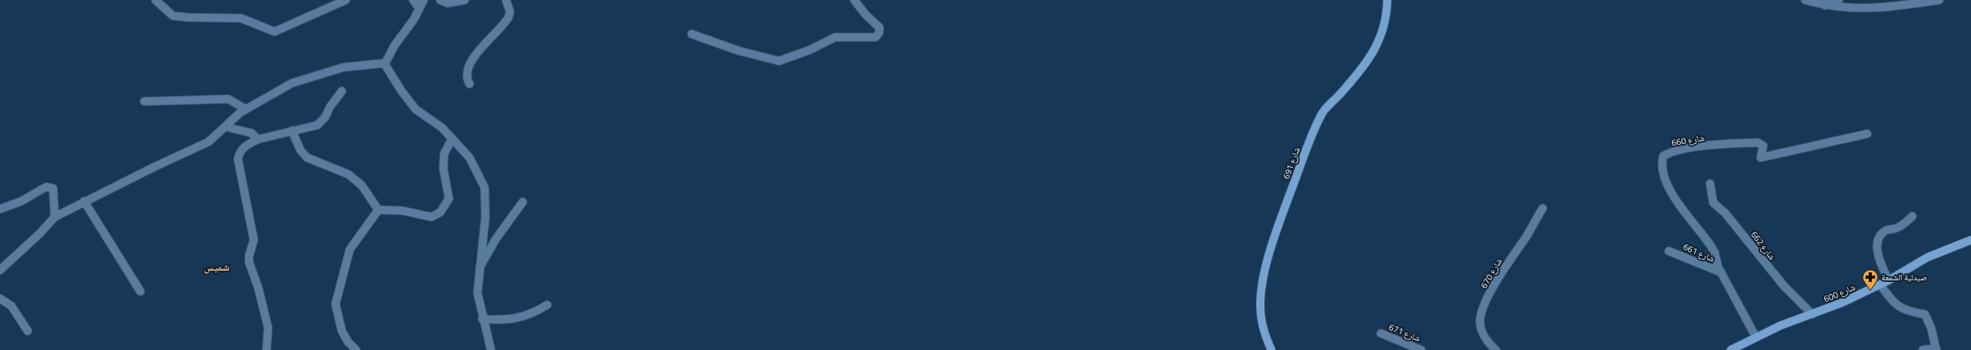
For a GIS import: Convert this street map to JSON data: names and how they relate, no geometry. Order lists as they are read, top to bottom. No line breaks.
{"streets":{"main road":["شارع 691","شارع 600"],"street":["شارع 660","شارع 662","شارع 661","شارع 670","شارع 671"]},"crossings":[["شارع 660","شارع 661"],["شارع 660","شارع 600"],["شارع 662","شارع 600"]],"districts":["شميس"],"places":{"pharmacy":["صيدلية الشمعة"]}}
